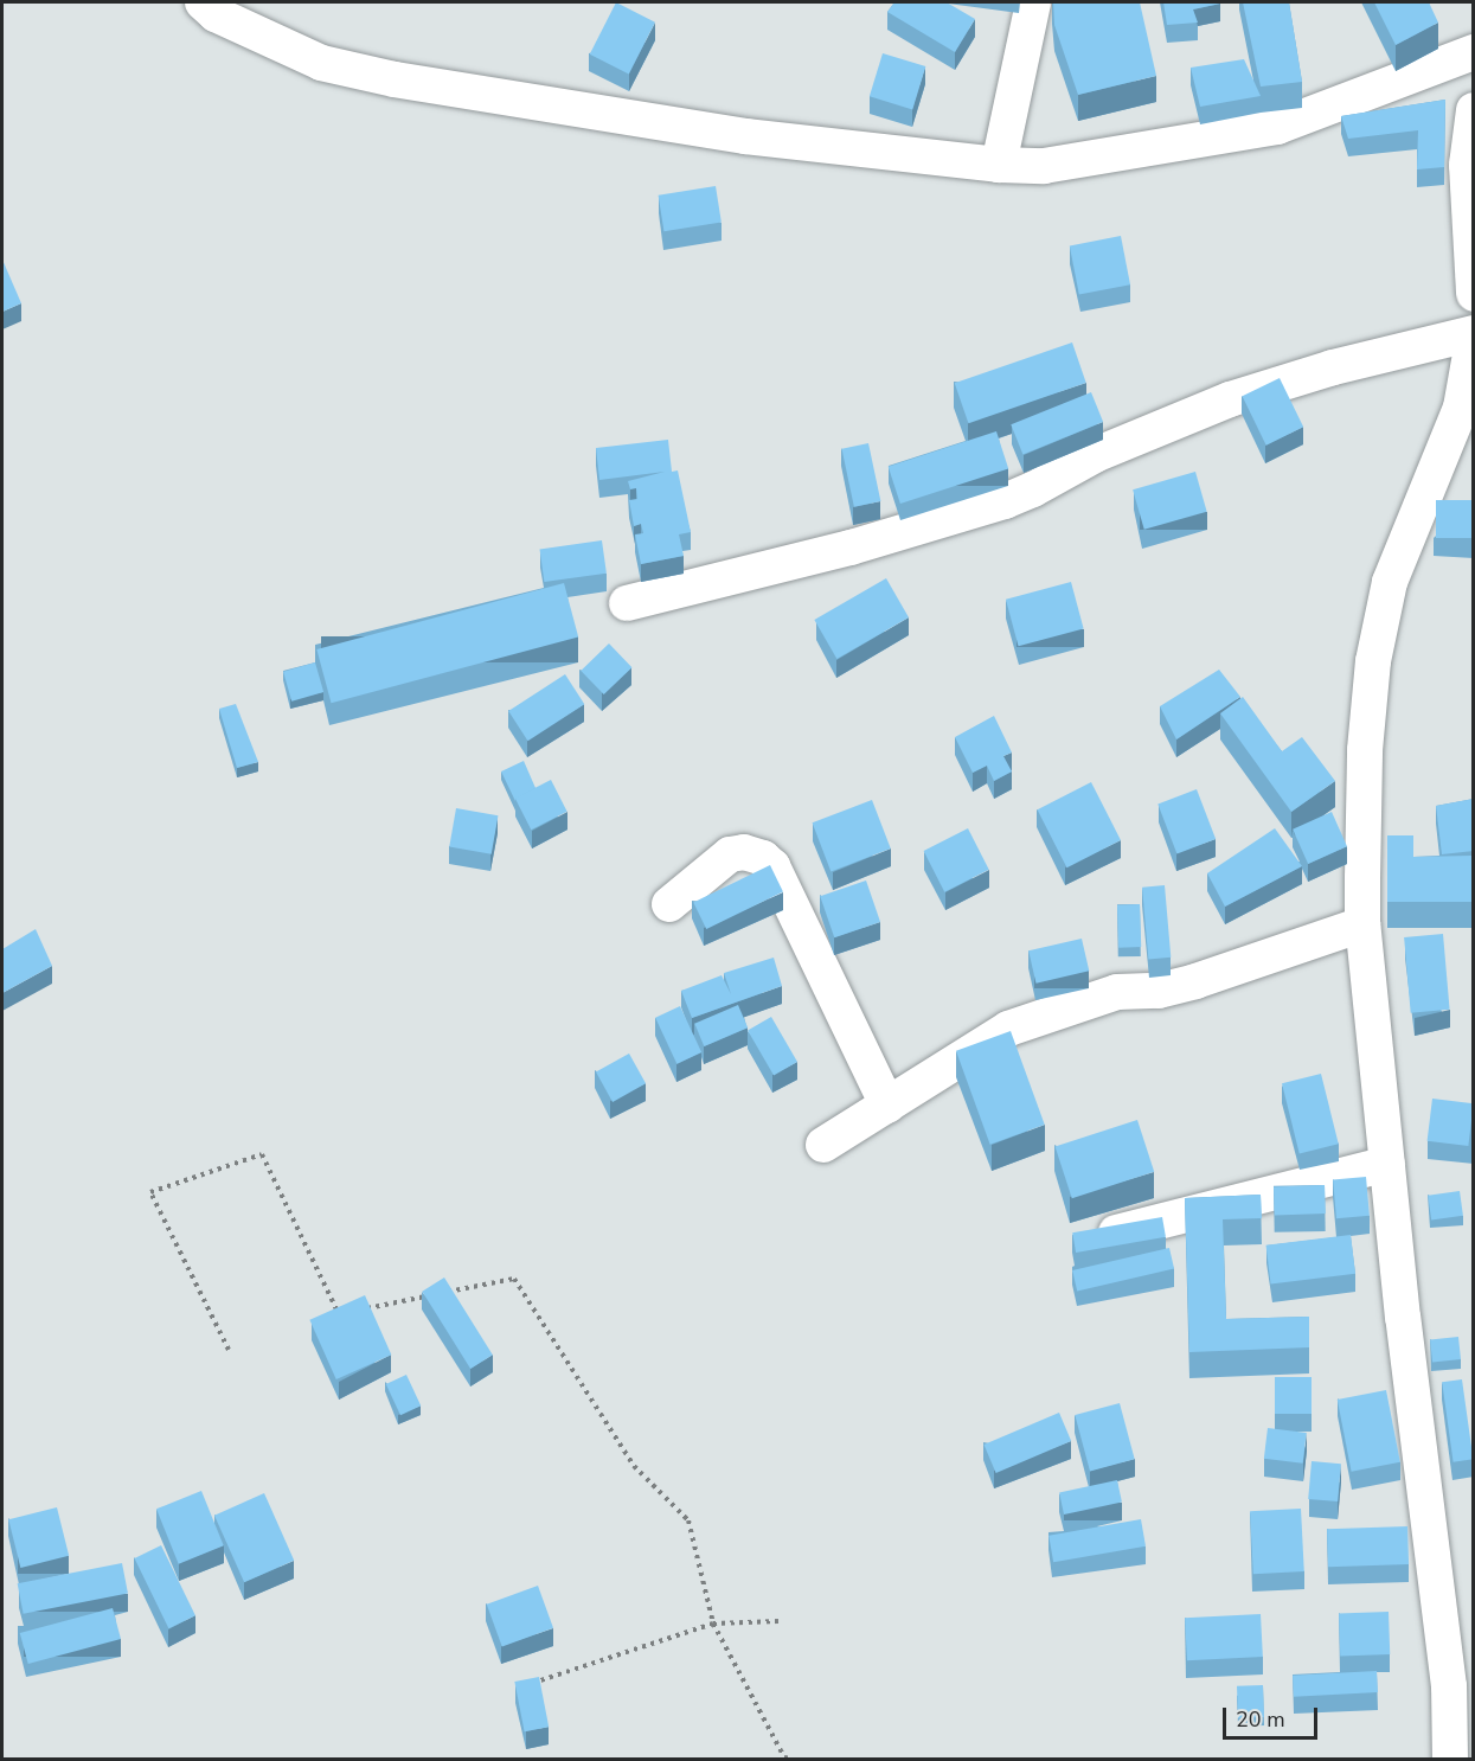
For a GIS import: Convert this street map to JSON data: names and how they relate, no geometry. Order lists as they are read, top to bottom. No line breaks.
{"scale_bar":"20 m"}
